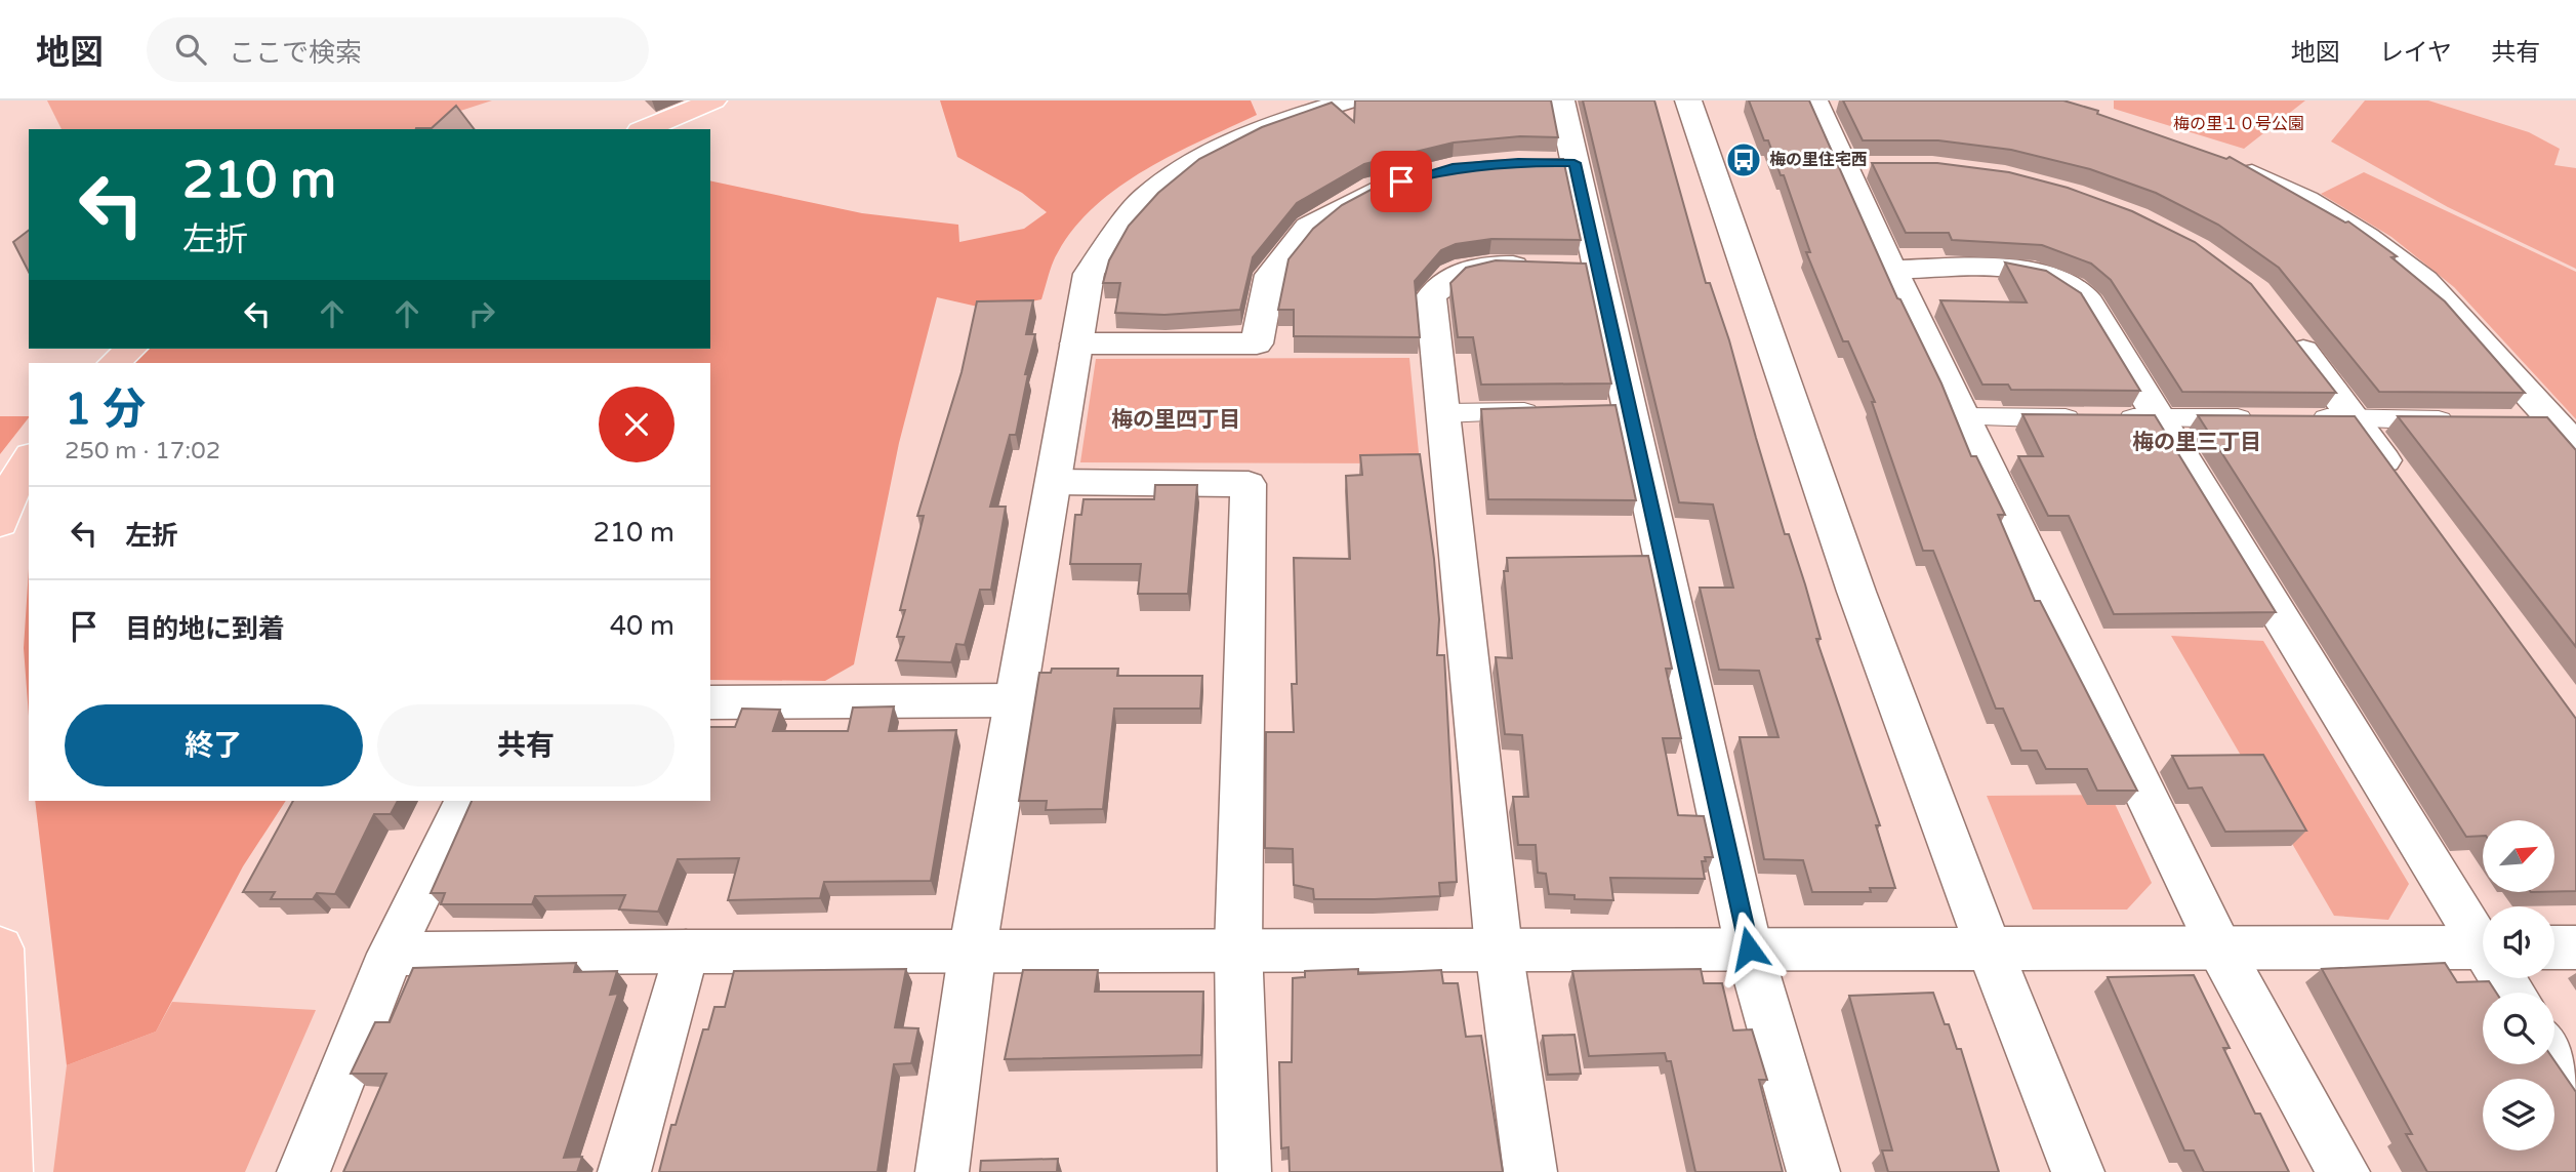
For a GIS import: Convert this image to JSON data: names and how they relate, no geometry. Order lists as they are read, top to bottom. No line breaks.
{"districts":["梅の里四丁目","梅の里三丁目"],"parks":["梅の里１０号公園"],"places":{"bus stop":["梅の里住宅西"]},"north":"top right","page":{"header":"地図","search":"ここで検索","nav":["地図","レイヤ","共有"],"turn":["210 m","左折"],"heading":["1 分","250 m · 17:02"],"list":[{"name":"左折","value":"210 m"},{"name":"目的地に到着","value":"40 m"}],"buttons":["終了","共有"]}}
